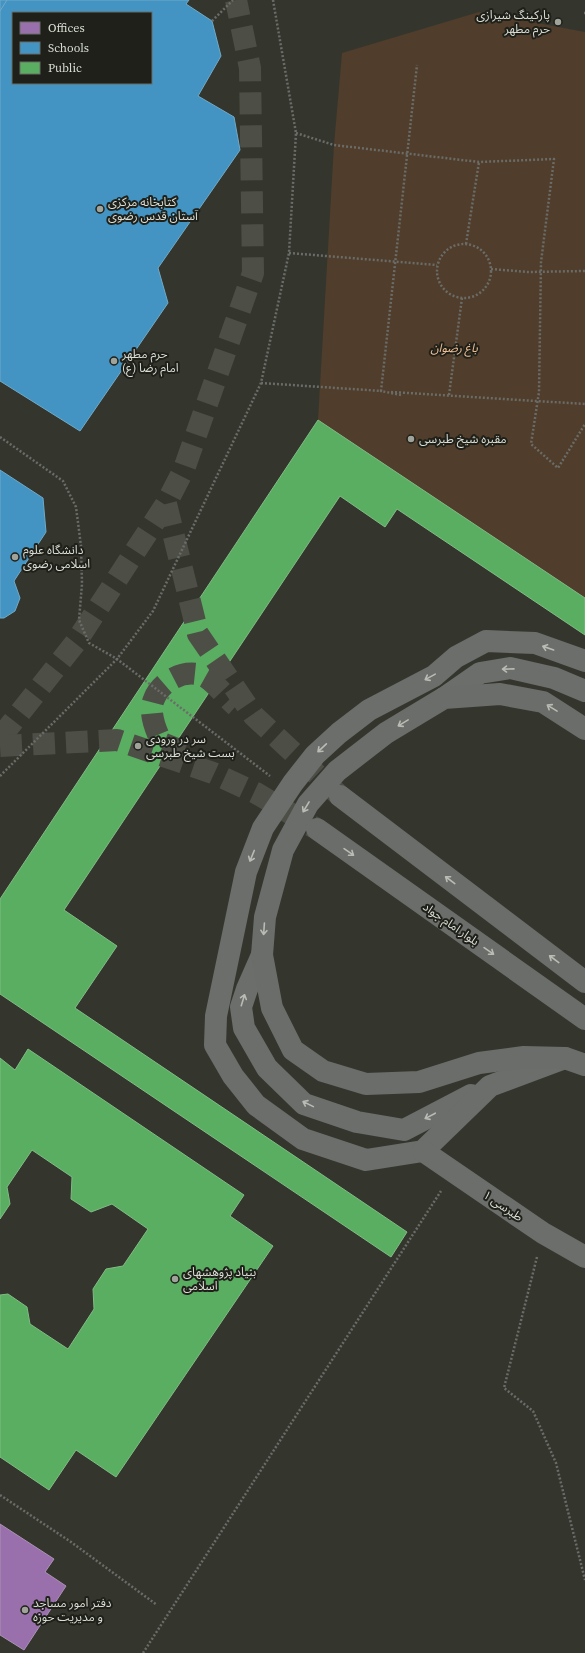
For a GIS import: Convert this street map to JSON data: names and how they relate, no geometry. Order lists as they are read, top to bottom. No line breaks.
{"streets":{"main road":["بلوار امام جواد"],"lane":["طبرسی ۱"]},"parks":["باغ رضوان"],"places":["پارکینگ شیرازی حرم مطهر","کتابخانه مرکزی آستان قدس رضوی","حرم مطهر امام رضا (ع)","مقبره شیخ طبرسی","دانشگاه علوم اسلامی رضوی","سر در ورودی بست شیخ طبرسی","بنیاد پژوهشهای اسلامی","دفتر امور مساجد و مدیریت حوزه"],"legend":["Offices","Schools","Public"]}
